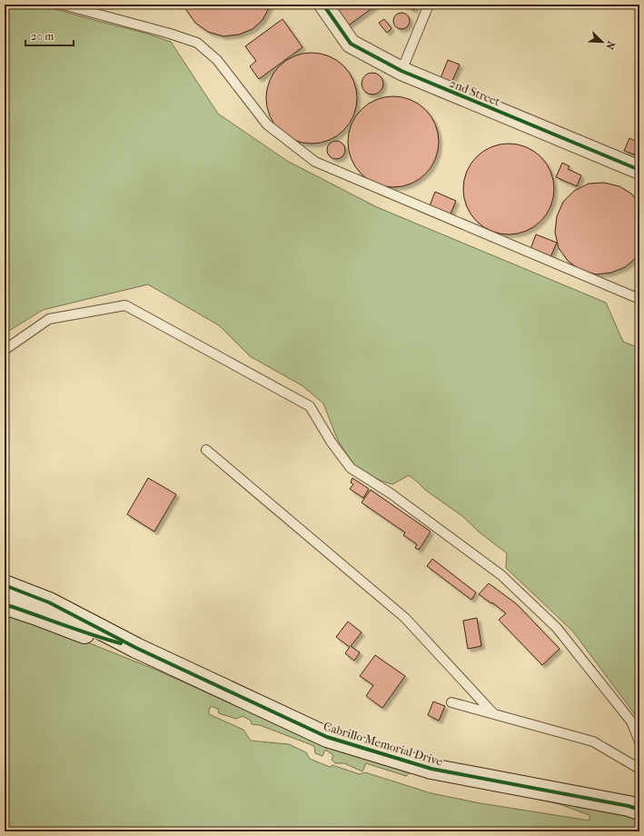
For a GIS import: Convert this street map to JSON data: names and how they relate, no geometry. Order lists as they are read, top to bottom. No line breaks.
{"streets":{"main road":["Cabrillo Memorial Drive"],"street":["2nd Street"]},"scale_bar":"20 m","north":"bottom right"}
